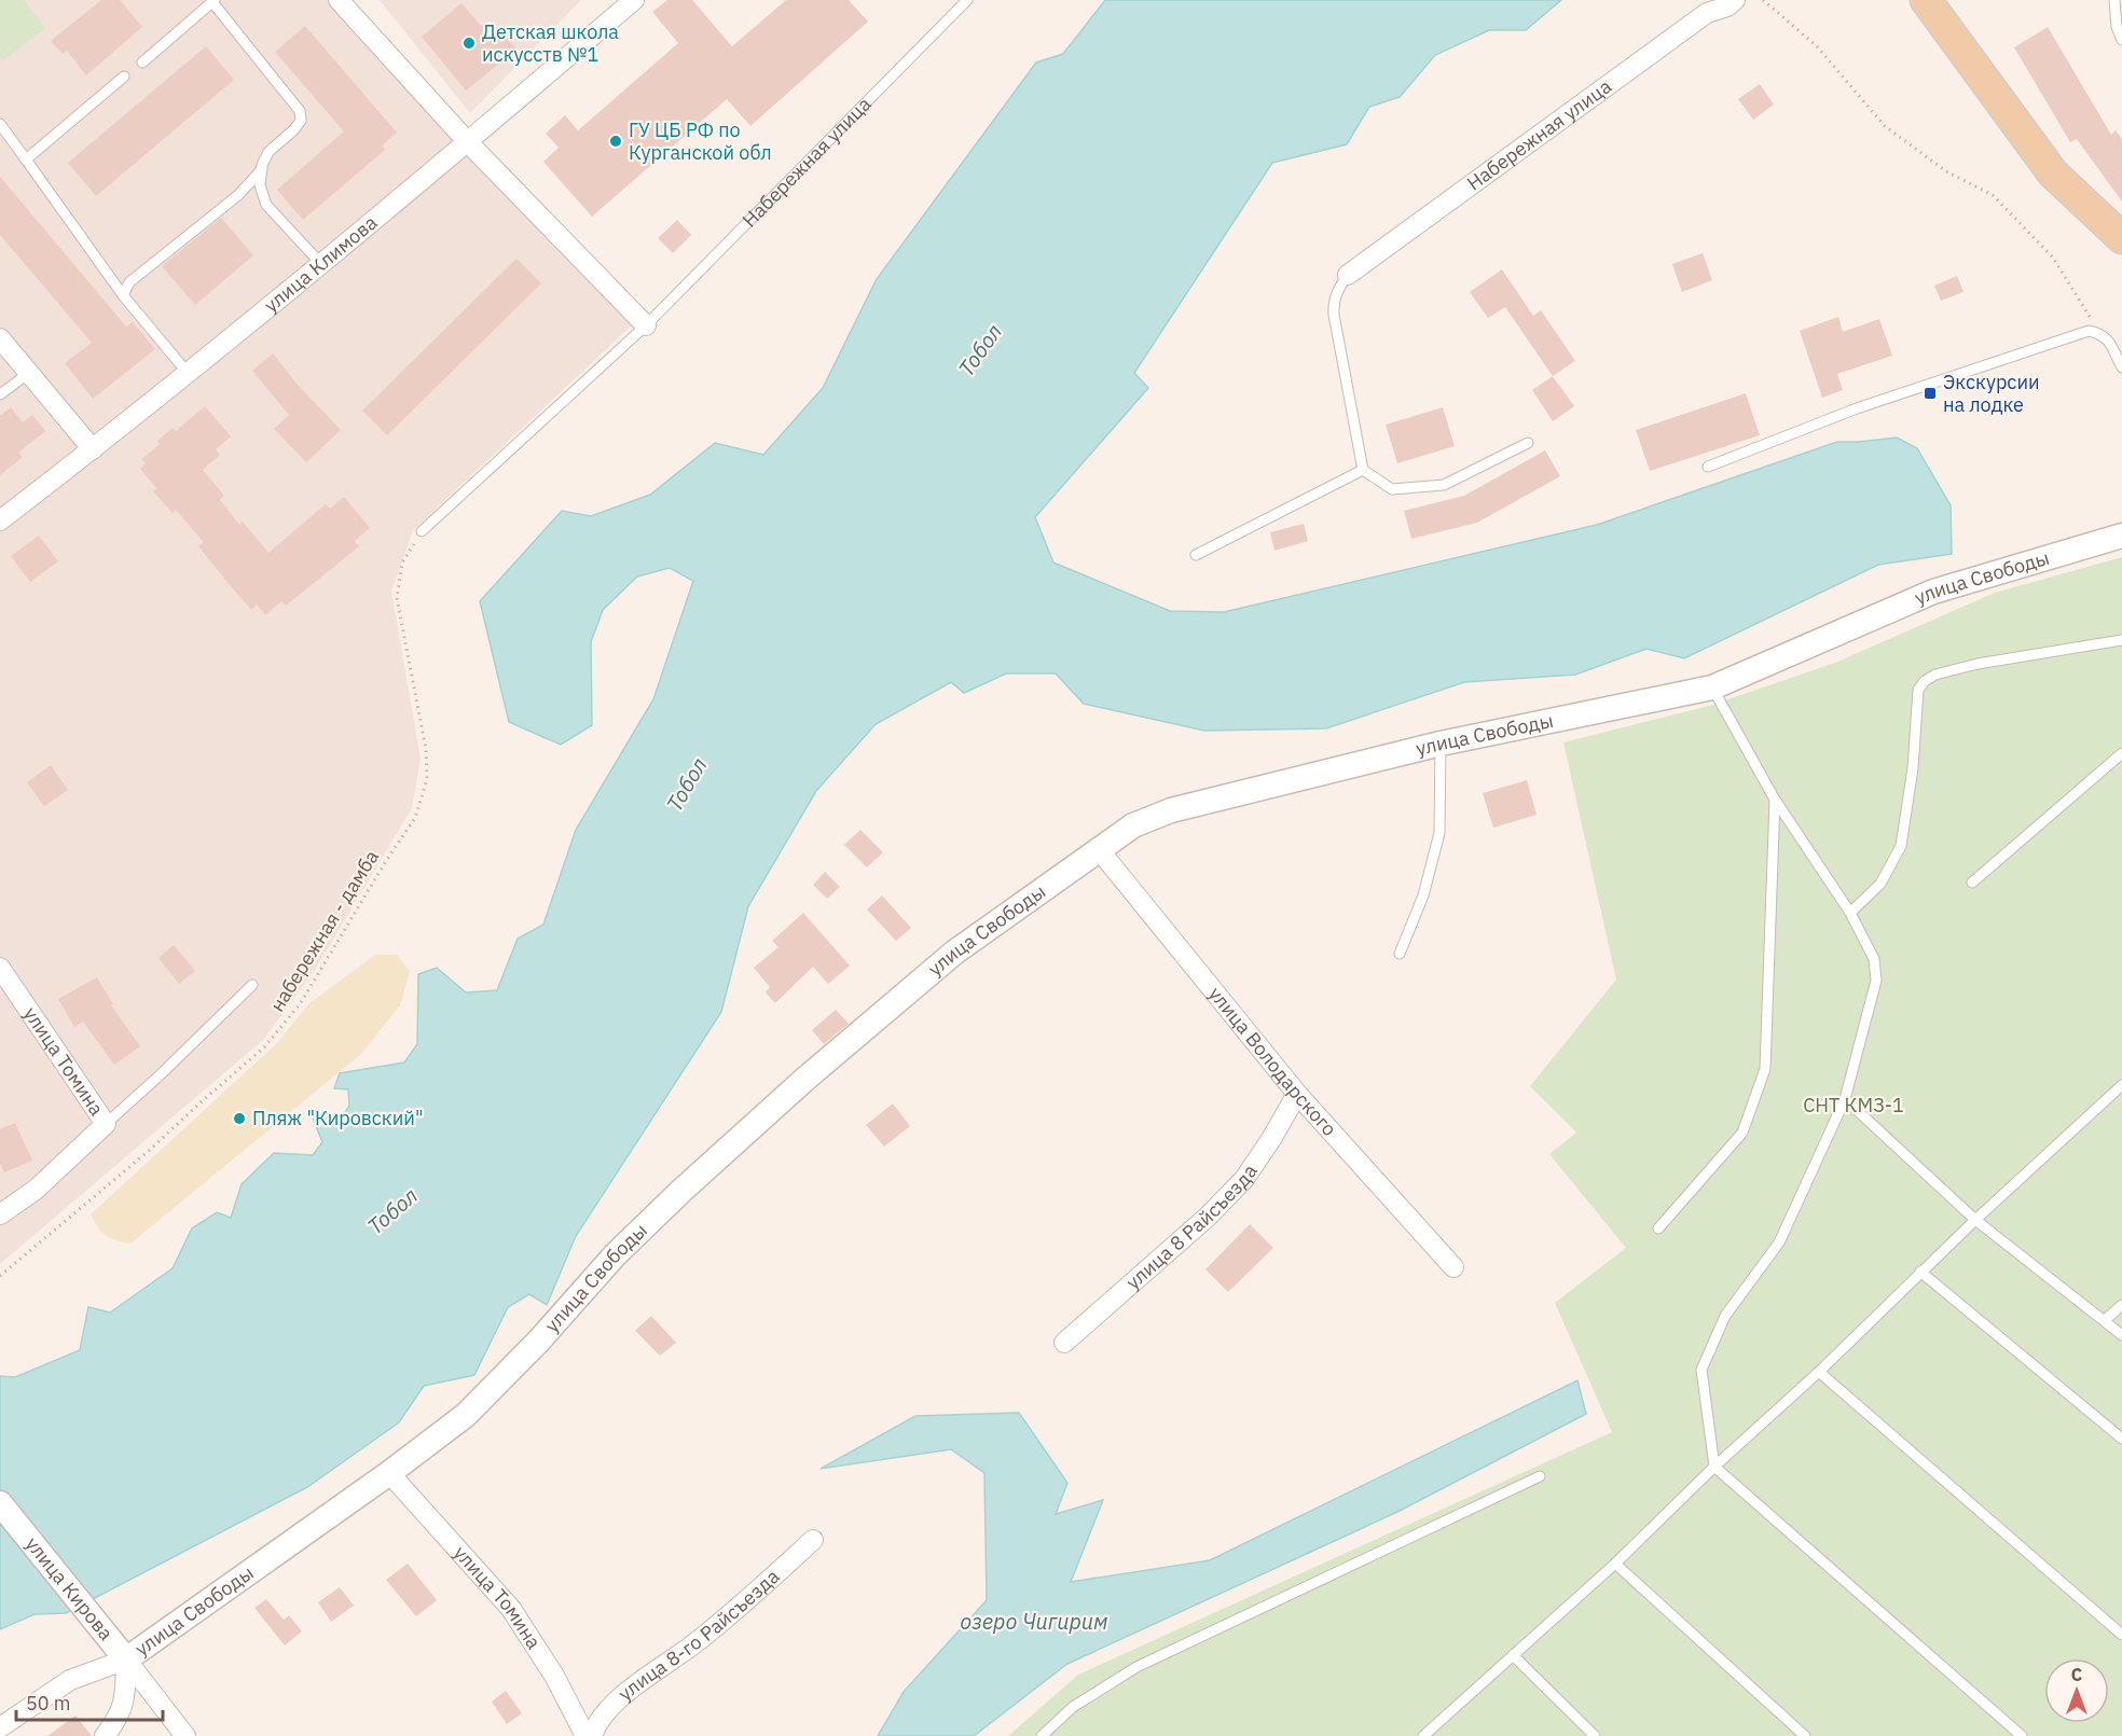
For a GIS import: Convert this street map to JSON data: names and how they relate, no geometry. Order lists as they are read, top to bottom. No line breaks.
{"streets":{"street":["Набережная улица","улица Климова","улица Свободы","улица Володарского","улица Томина","улица 8 Райсъезда","улица Кирова","улица 8-го Райсъезда"],"path":["набережная - дамба"]},"crossings":[["Набережная улица","набережная - дамба"],["улица Свободы","улица Володарского"],["улица Свободы","улица Томина"],["улица Свободы","улица Кирова"],["улица Володарского","улица 8 Райсъезда"]],"water":["Тобол","озеро Чигирим"],"parks":["СНТ КМЗ-1"],"places":{"other":["Детская школа искусств №1","ГУ ЦБ РФ по Курганской обл","Пляж \"Кировский\""],"transit":["Экскурсии на лодке"]},"scale_bar":"50 m","north":"top"}
